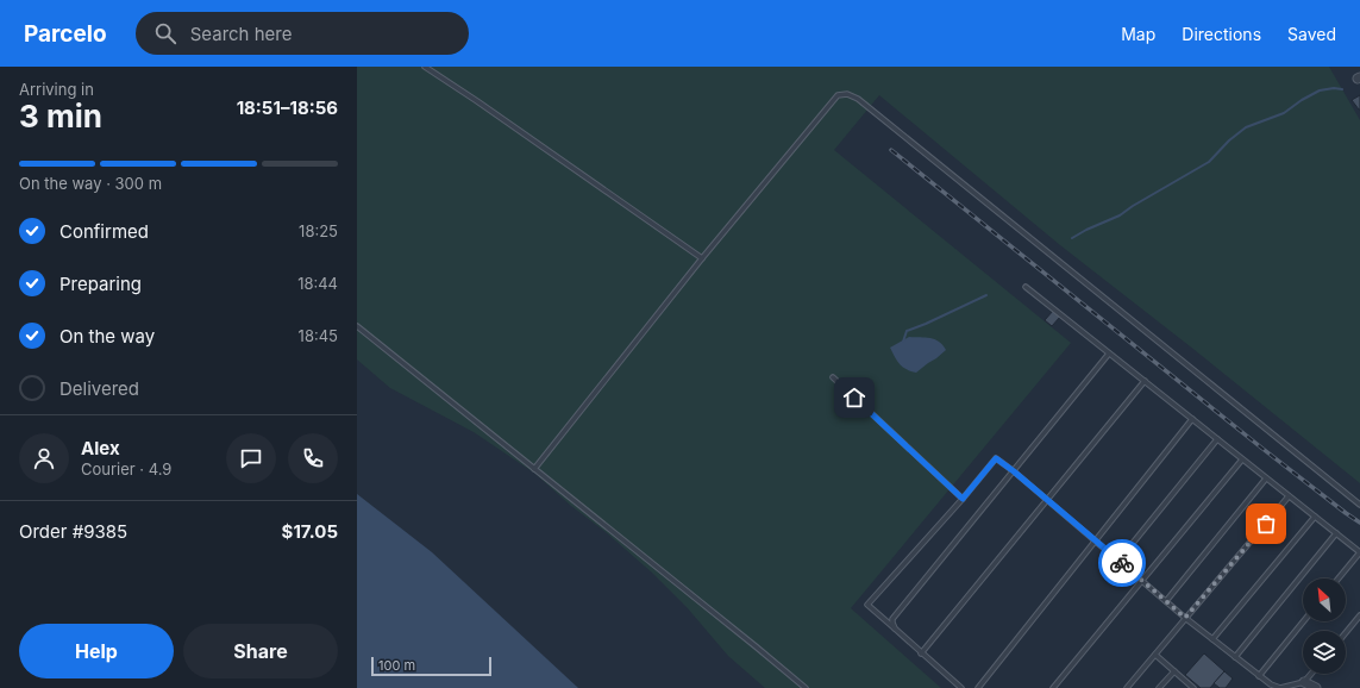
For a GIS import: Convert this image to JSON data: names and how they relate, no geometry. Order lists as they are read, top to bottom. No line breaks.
{"scale_bar":"100 m","north":"top left","page":{"header":"Parcelo","search":"Search here","nav":["Map","Directions","Saved"],"heading":["3 min","Arriving in","18:51–18:56"],"panel":["Alex","Courier · 4.9","Order #9385","$17.05"],"bar":"On the way · 300 m","list":[["Confirmed","18:25"],["Preparing","18:44"],["On the way","18:45"],"Delivered"],"buttons":["Help","Share"],"scale":"100 m"}}
